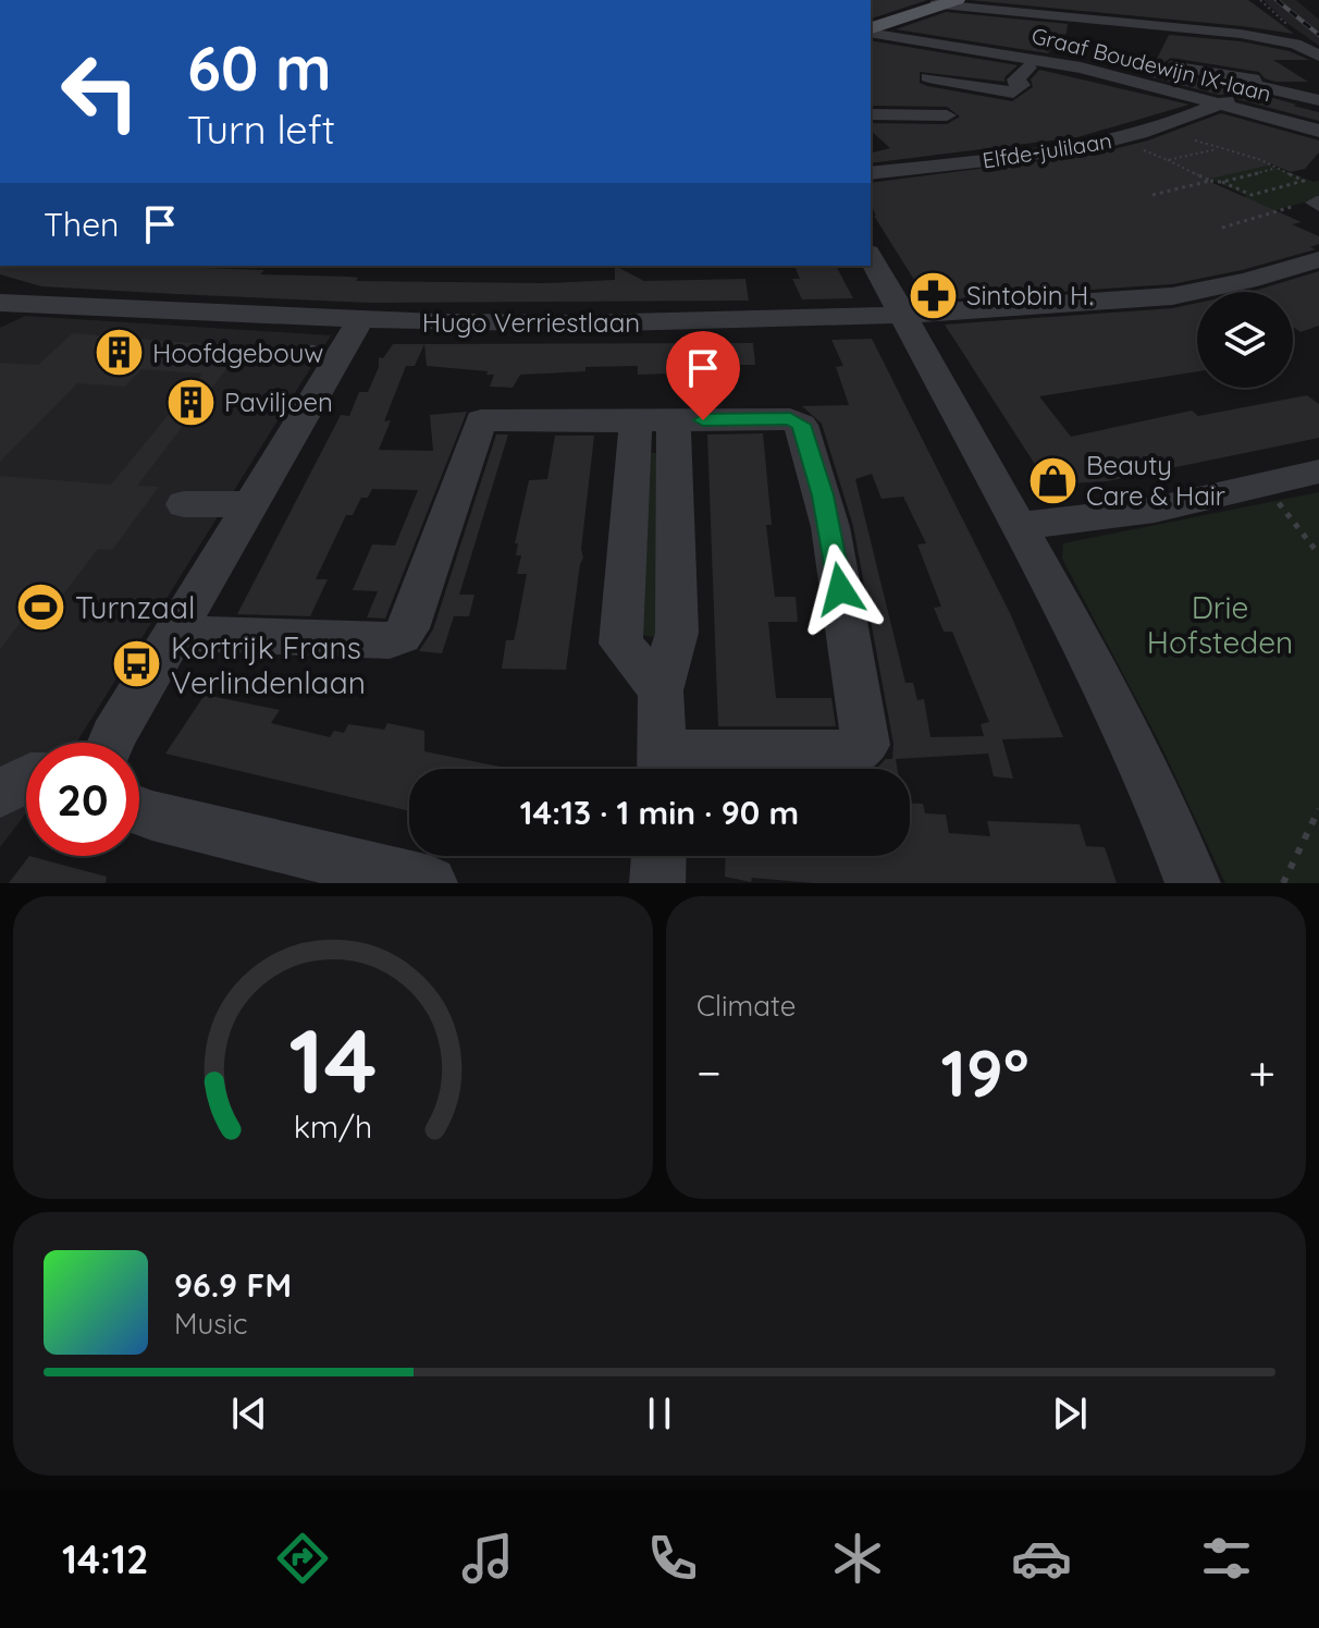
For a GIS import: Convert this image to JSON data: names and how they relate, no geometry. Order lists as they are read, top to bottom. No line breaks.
{"streets":{"street":["Graaf Boudewijn IX-laan","Elfde-julilaan","Hugo Verriestlaan"]},"crossings":[["Graaf Boudewijn IX-laan","Elfde-julilaan"]],"parks":["Drie Hofsteden"],"places":{"pharmacy":["Sintobin H."],"building":["Hoofdgebouw","Paviljoen"],"shop":["Beauty Care & Hair"],"sports":["Turnzaal"],"bus stop":["Kortrijk Frans Verlindenlaan"]},"page":{"turn":["60 m","Turn left"],"then":"Then","limit":"20","trip":"14:13 · 1 min · 90 m","tile":"Climate","heat":["−","19°","+"],"song":["96.9 FM","Music"],"tabs":"14:12","gauge":["14","km/h"]}}
